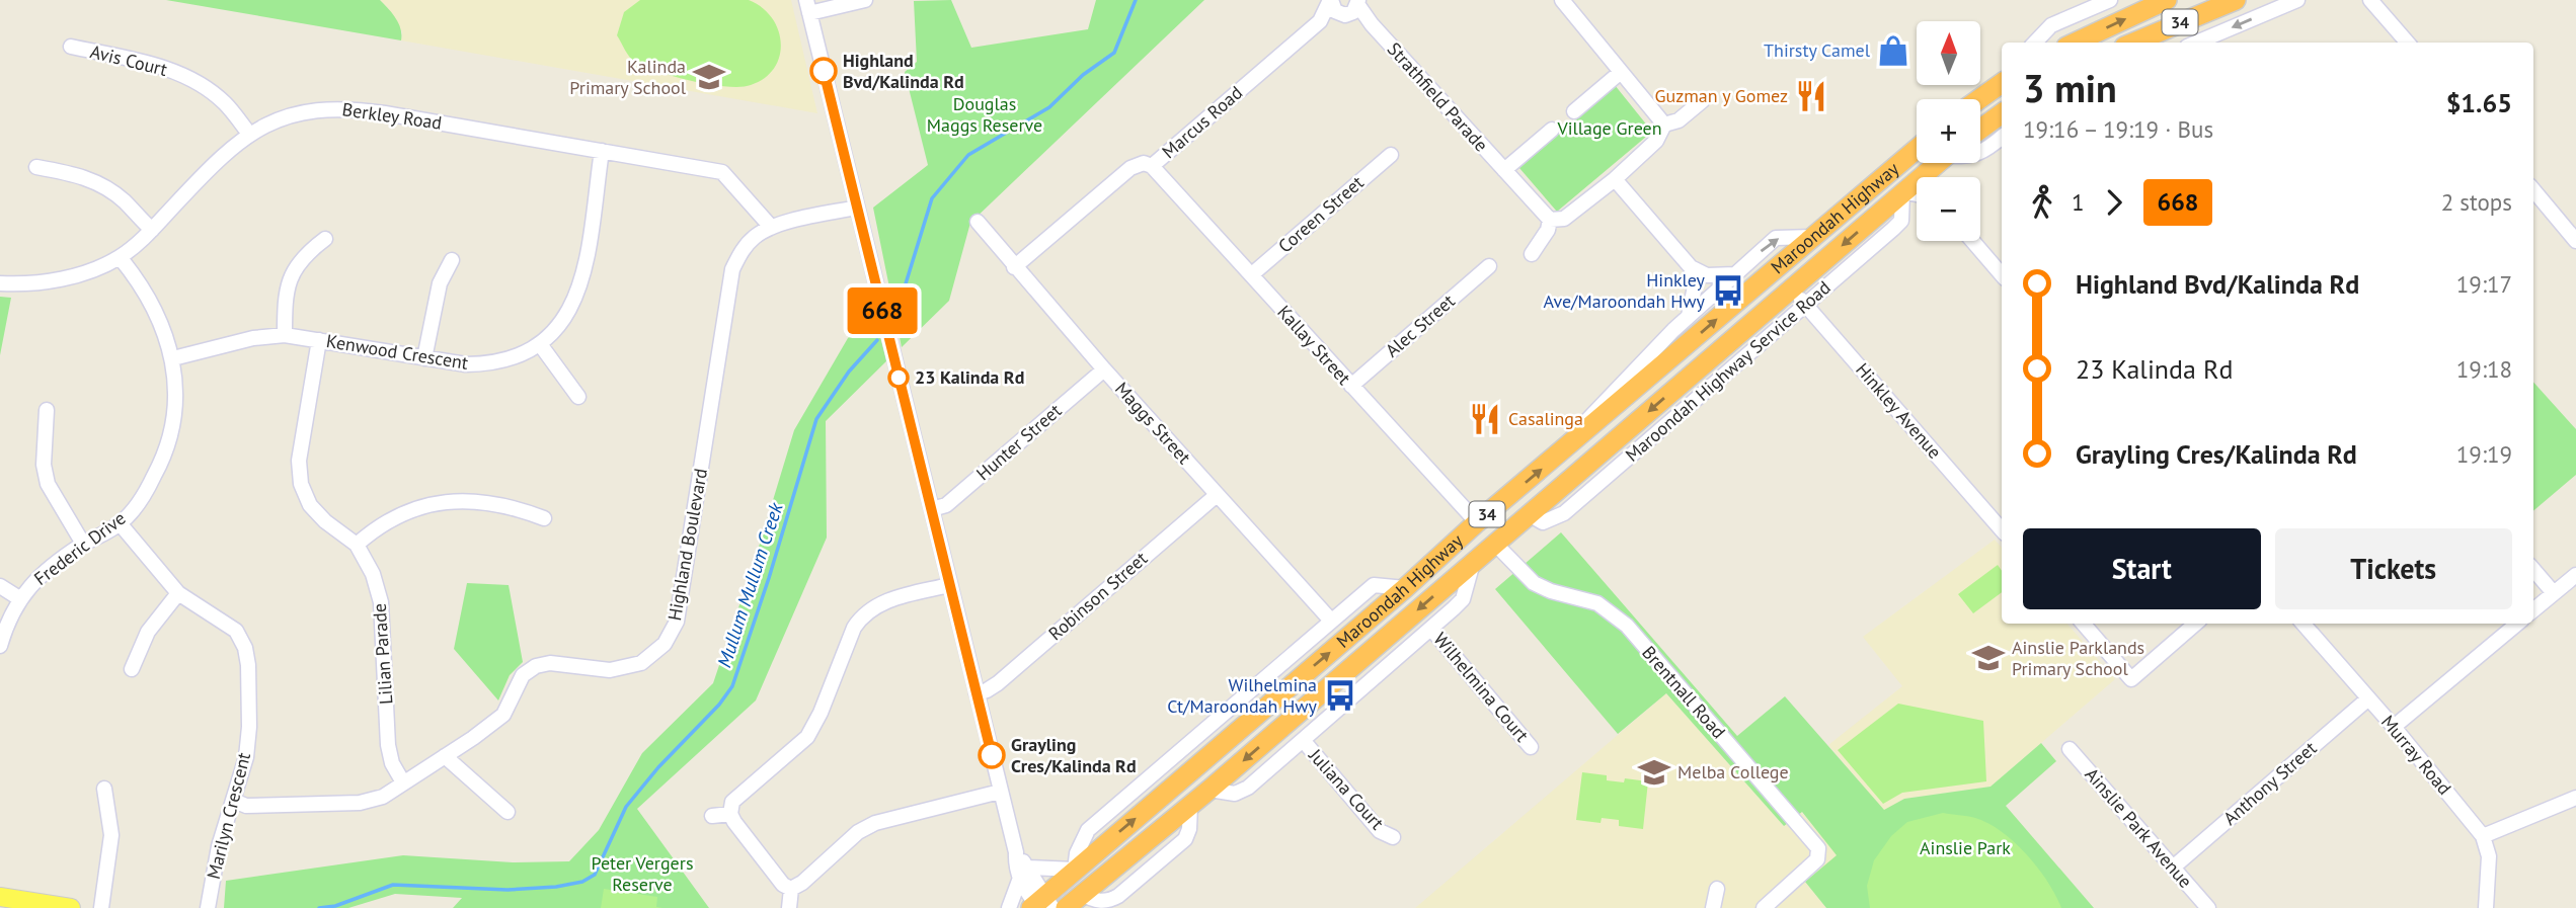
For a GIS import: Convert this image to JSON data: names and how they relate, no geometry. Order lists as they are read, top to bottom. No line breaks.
{"streets":{"highway":["34","Maroondah Highway"],"street":["Avis Court","Strathfield Parade","Berkley Road","Marcus Road","Coreen Street","Alec Street","Kallay Street","Kenwood Crescent","Maroondah Highway Service Road","Hinkley Avenue","Maggs Street","Hunter Street","Highland Boulevard","Frederic Drive","Robinson Street","Lilian Parade","Wilhelmina Court","Brentnall Road","Murray Road","Anthony Street","Juliana Court","Marilyn Crescent","Ainslie Park Avenue"]},"crossings":[["Avis Court","Berkley Road"],["Strathfield Parade","Marcus Road"],["Berkley Road","Kenwood Crescent"],["Berkley Road","Highland Boulevard"],["Berkley Road","Frederic Drive"],["Marcus Road","Kallay Street"],["Marcus Road","Maggs Street"],["Coreen Street","Kallay Street"],["Maroondah Highway","Kallay Street"],["Maroondah Highway","Maroondah Highway Service Road"],["Maroondah Highway","Hinkley Avenue"],["Maroondah Highway","Brentnall Road"],["Alec Street","Kallay Street"],["Kenwood Crescent","Frederic Drive"],["Kenwood Crescent","Lilian Parade"],["Maroondah Highway Service Road","Hinkley Avenue"],["Maggs Street","Hunter Street"],["Maggs Street","Robinson Street"],["Highland Boulevard","Lilian Parade"],["Highland Boulevard","Marilyn Crescent"],["Frederic Drive","Marilyn Crescent"],["Murray Road","Anthony Street"],["Anthony Street","Ainslie Park Avenue"]],"water":["Mullum Mullum Creek"],"parks":["Douglas Maggs Reserve","Village Green","Ainslie Park","Peter Vergers Reserve"],"places":{"shop":["Thirsty Camel"],"other":["Highland Bvd/Kalinda Rd","23 Kalinda Rd","Grayling Cres/Kalinda Rd"],"school or university":["Kalinda Primary School","Ainslie Parklands Primary School","Melba College"],"restaurant":["Guzman y Gomez","Casalinga"],"bus stop":["Hinkley Ave/Maroondah Hwy","Wilhelmina Ct/Maroondah Hwy"]},"lines":["bus line 668"],"north":"top","page":{"on_map":"668","map_buttons":["+","−"],"heading":["3 min","19:16 – 19:19 · Bus","$1.65"],"legs":["1","668","2 stops"],"list":[{"name":"Highland Bvd/Kalinda Rd","value":"19:17"},{"name":"23 Kalinda Rd","value":"19:18"},{"name":"Grayling Cres/Kalinda Rd","value":"19:19"}],"buttons":["Start","Tickets"]}}
